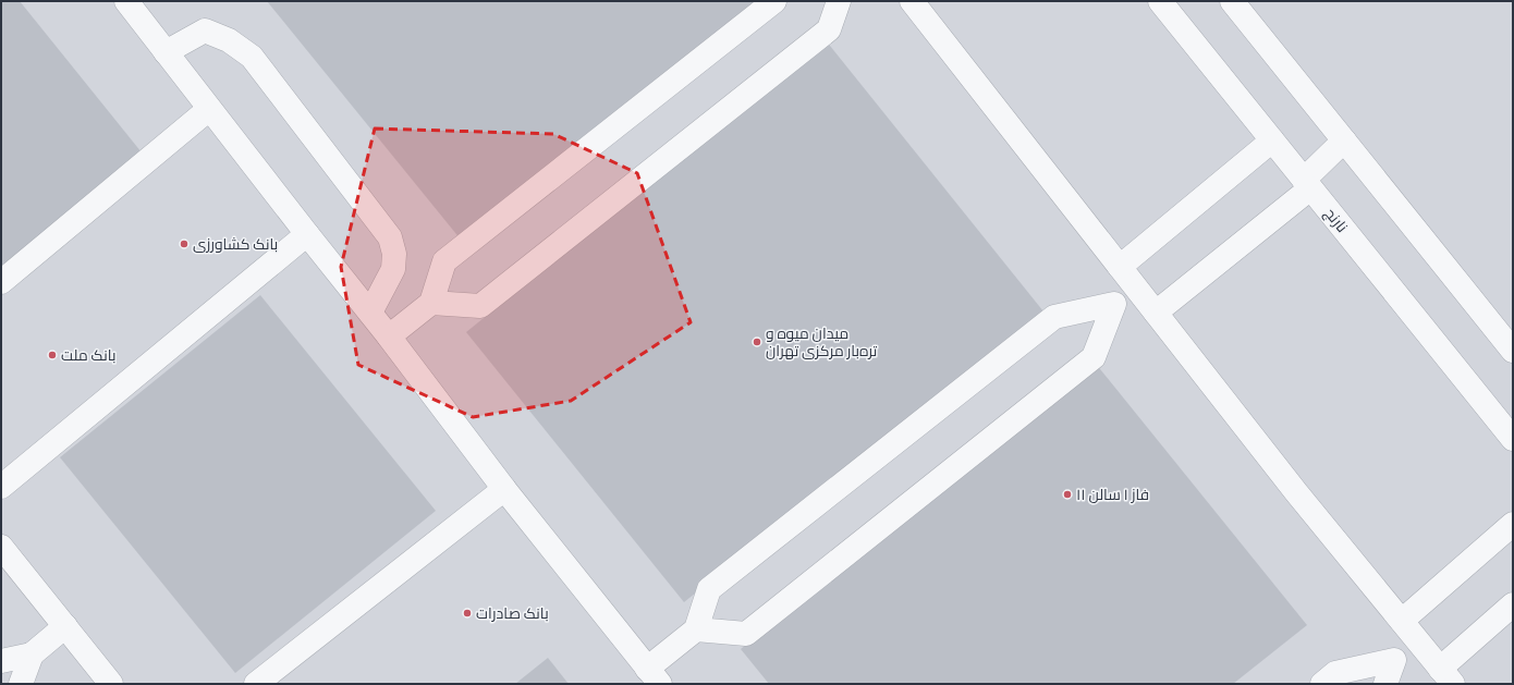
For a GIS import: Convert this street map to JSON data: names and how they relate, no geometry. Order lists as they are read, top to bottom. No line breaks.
{"streets":{"lane":["نارنج"]},"places":["بانک کشاورزی","میدان میوه و تره‌بار مرکزی تهران","بانک ملت","فاز ۱ سالن ۱۱","بانک صادرات"]}
